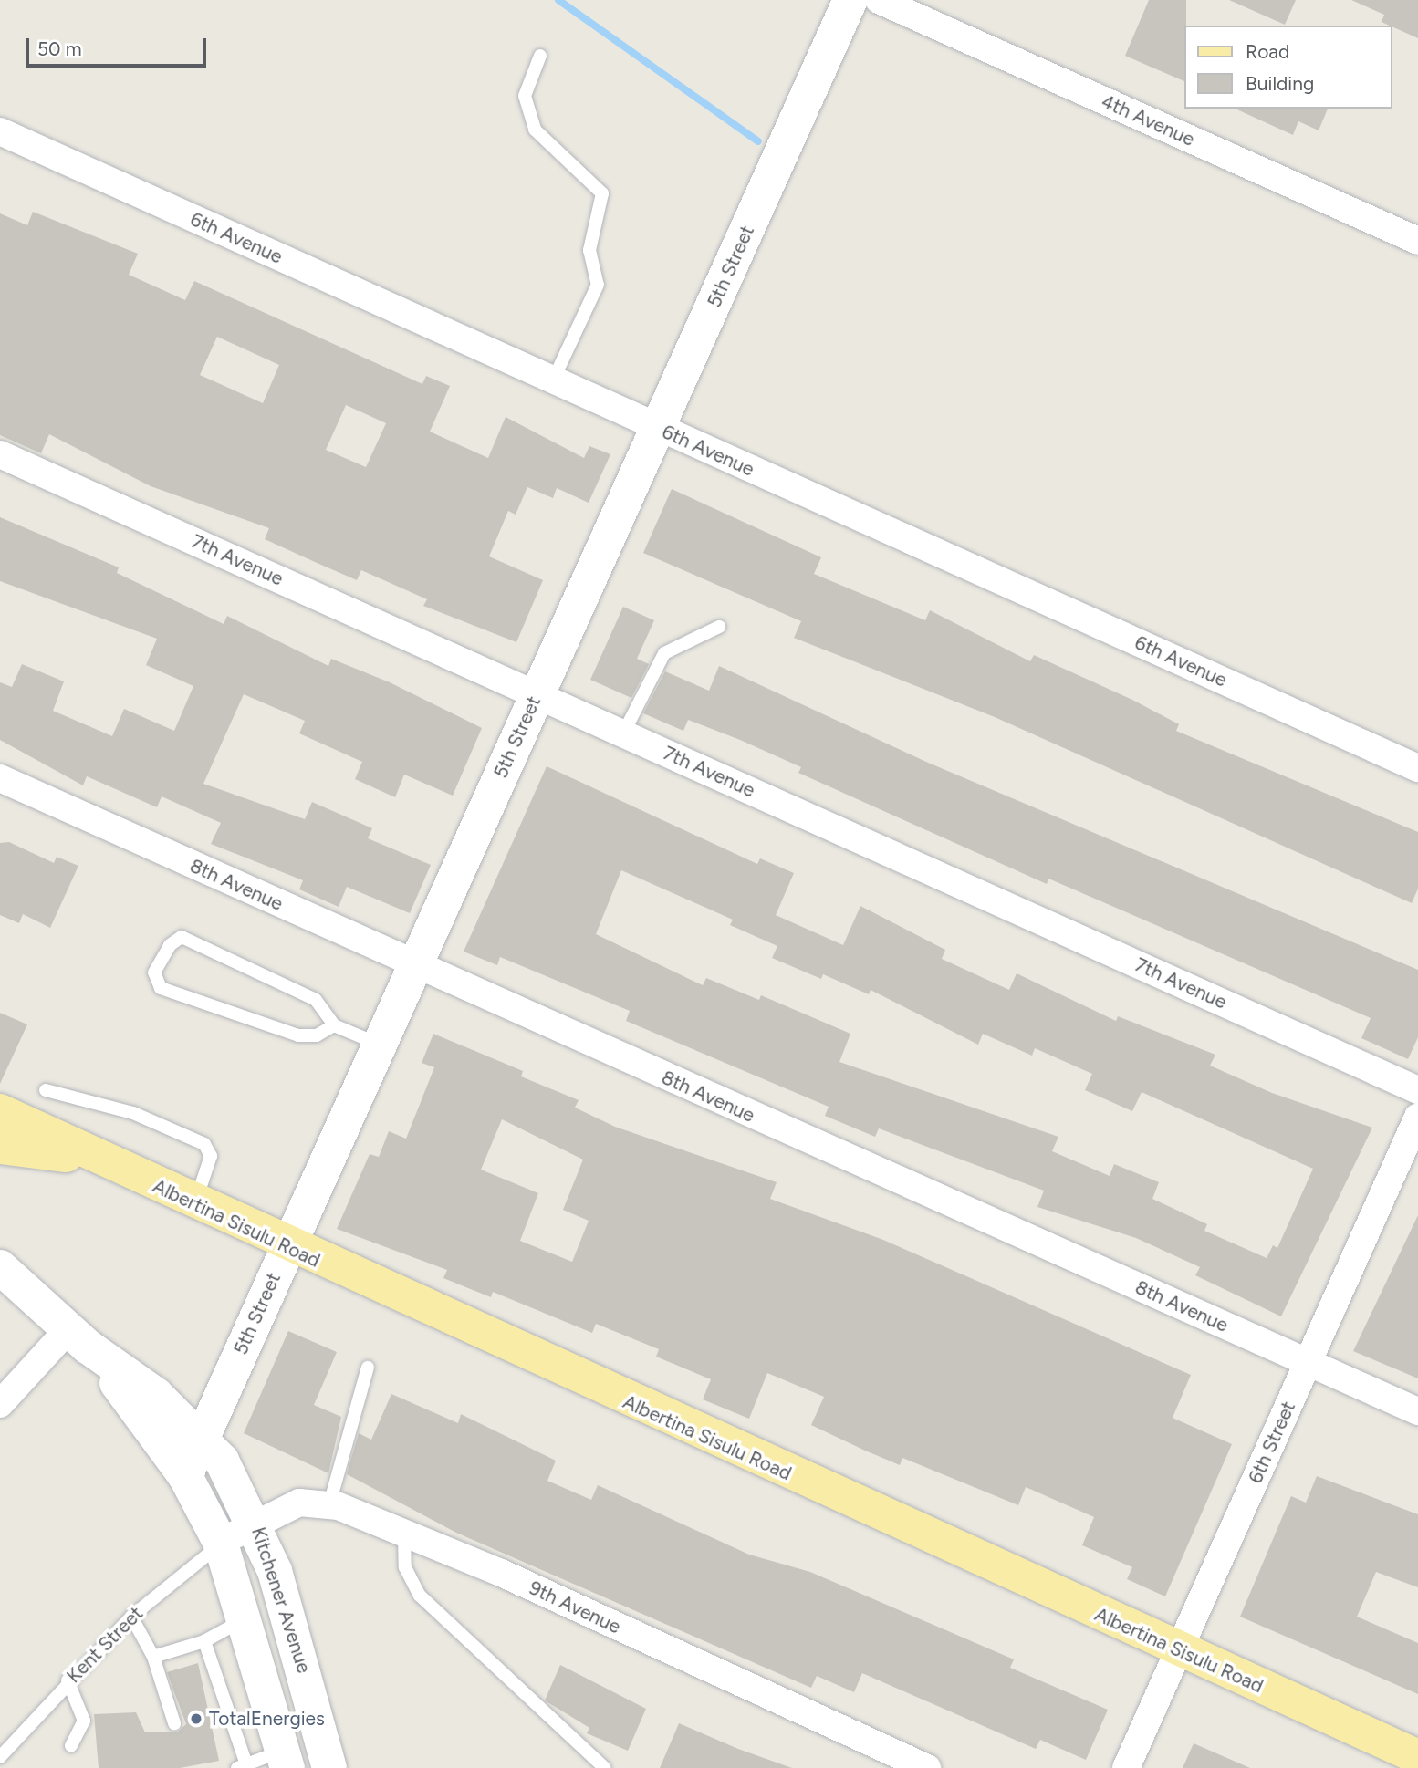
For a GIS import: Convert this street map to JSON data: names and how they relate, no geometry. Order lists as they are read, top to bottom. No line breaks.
{"streets":{"main road":["Albertina Sisulu Road"],"street":["4th Avenue","6th Avenue","5th Street","7th Avenue","8th Avenue","6th Street","Kitchener Avenue","9th Avenue"],"lane":["Kent Street"]},"crossings":[["6th Avenue","5th Street"],["5th Street","7th Avenue"],["5th Street","8th Avenue"],["5th Street","Albertina Sisulu Road"],["5th Street","Kitchener Avenue"],["8th Avenue","6th Street"],["Albertina Sisulu Road","6th Street"],["Kitchener Avenue","9th Avenue"],["Kitchener Avenue","Kent Street"],["9th Avenue","Kent Street"]],"places":["TotalEnergies"],"legend":["Road","Building"],"scale_bar":"50 m"}
